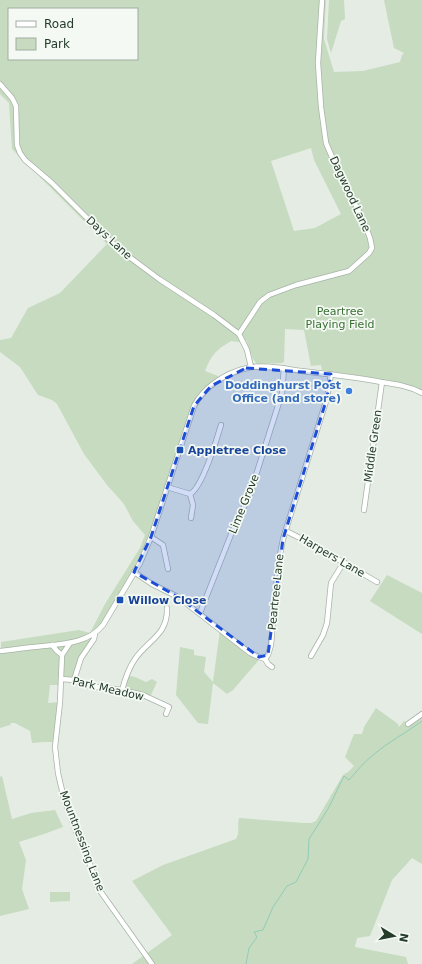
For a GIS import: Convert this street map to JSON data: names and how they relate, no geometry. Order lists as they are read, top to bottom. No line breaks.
{"streets":{"street":["Dagwood Lane","Days Lane","Middle Green","Lime Grove","Harpers Lane","Peartree Lane","Park Meadow","Mountnessing Lane"]},"crossings":[["Dagwood Lane","Days Lane"],["Harpers Lane","Peartree Lane"],["Park Meadow","Mountnessing Lane"]],"parks":["Peartree Playing Field"],"places":{"other":["Doddinghurst Post Office (and store)"],"transit":["Appletree Close","Willow Close"]},"legend":["Road","Park"],"north":"right"}
